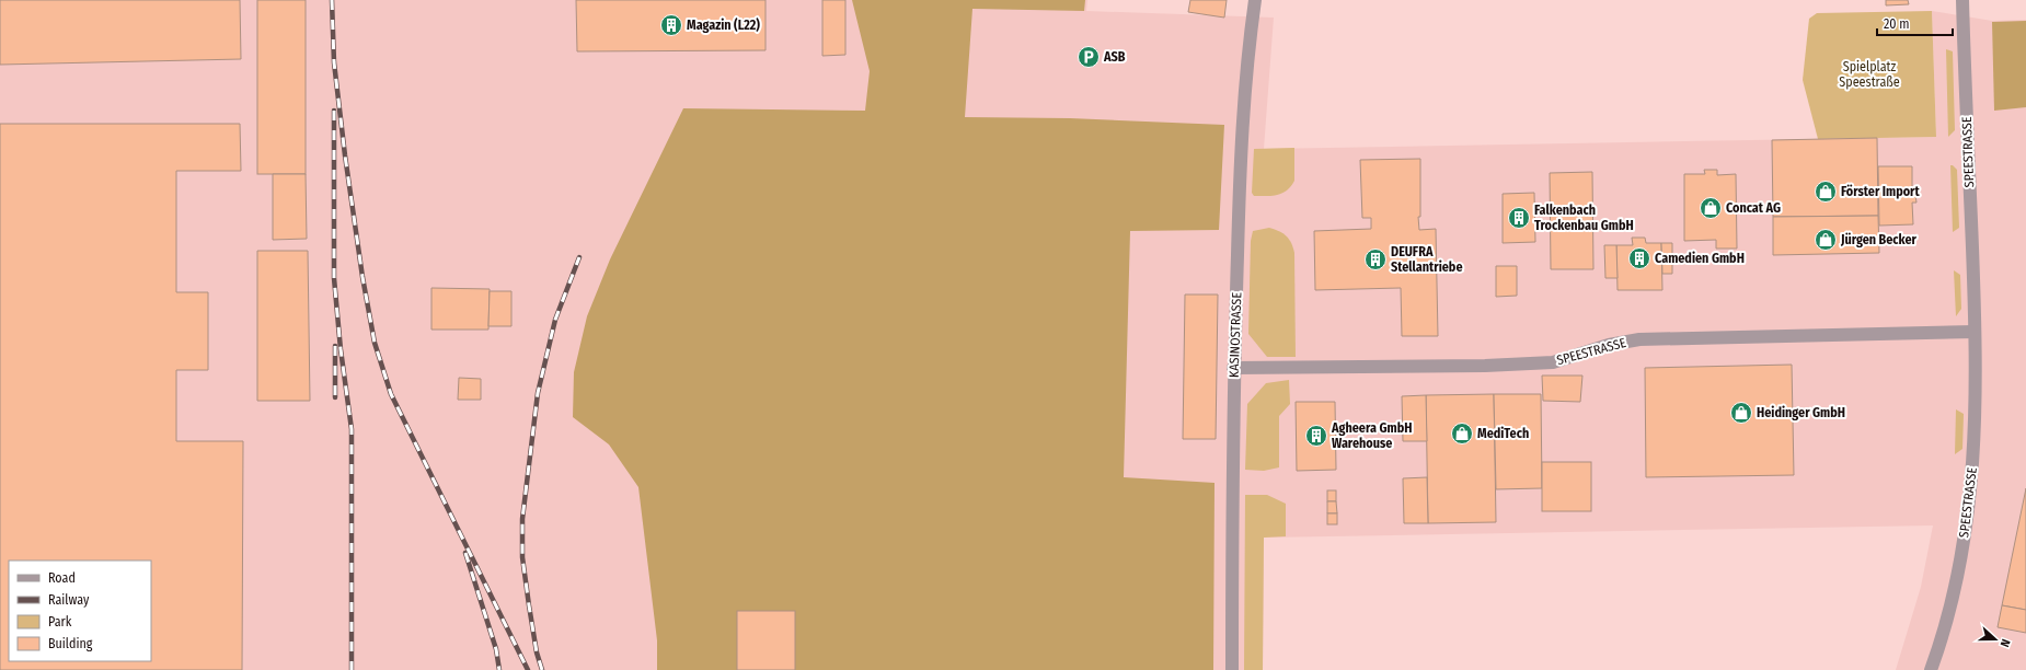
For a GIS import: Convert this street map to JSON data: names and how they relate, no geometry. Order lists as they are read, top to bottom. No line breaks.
{"streets":{"street":["SPEESTRASSE","KASINOSTRASSE"]},"crossings":[["SPEESTRASSE","KASINOSTRASSE"]],"parks":["Spielplatz Speestraße"],"places":{"building":["Magazin (L22)","Falkenbach Trockenbau GmbH","Camedien GmbH","DEUFRA Stellantriebe","Agheera GmbH Warehouse"],"parking":["ASB"],"shop":["Förster Import","Concat AG","Jürgen Becker","Heidinger GmbH","MediTech"]},"legend":["Road","Railway","Park","Building"],"scale_bar":"20 m","north":"right"}
